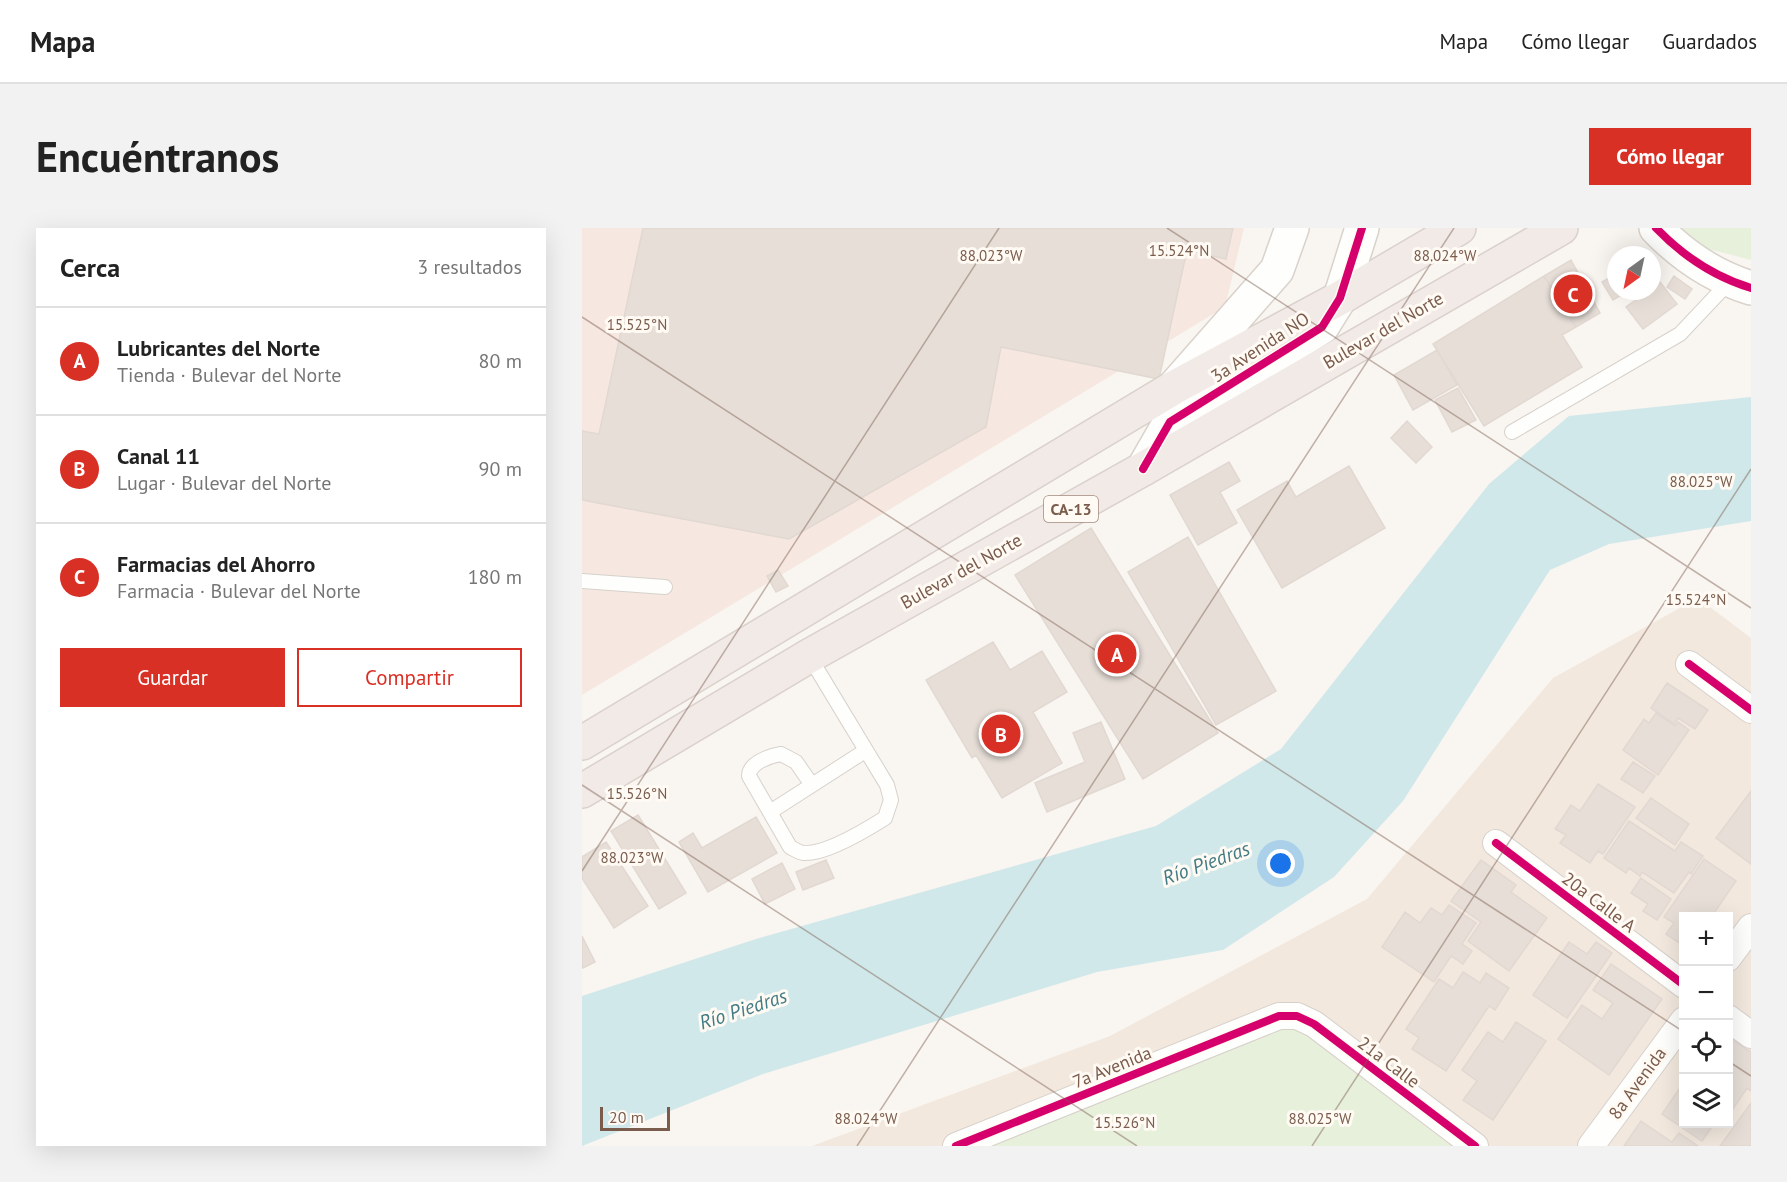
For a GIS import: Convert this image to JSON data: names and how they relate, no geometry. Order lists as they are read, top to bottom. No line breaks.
{"streets":{"highway":["Bulevar del Norte","CA-13"],"street":["3a Avenida NO","20a Calle A","21a Calle","7a Avenida","8a Avenida"]},"crossings":[["Bulevar del Norte","3a Avenida NO"],["3a Avenida NO","CA-13"],["21a Calle","7a Avenida"]],"water":["Río Piedras"],"scale_bar":"20 m","north":"bottom left","page":{"header":"Mapa","nav":["Mapa","Cómo llegar","Guardados"],"buttons":["Cómo llegar",["Guardar","Compartir"]],"title":"Encuéntranos","heading":["Cerca","3 resultados"],"pins":["C","A","B"],"list":[{"mark":"A","name":"Lubricantes del Norte","note":"Tienda · Bulevar del Norte","value":"80 m"},{"mark":"B","name":"Canal 11","note":"Lugar · Bulevar del Norte","value":"90 m"},{"mark":"C","name":"Farmacias del Ahorro","note":"Farmacia · Bulevar del Norte","value":"180 m"}],"map_buttons":["+","−"],"scale":"20 m"},"coordinates":["15.524°N","88.024°W","88.023°W","15.525°N","88.025°W","15.526°N"]}
